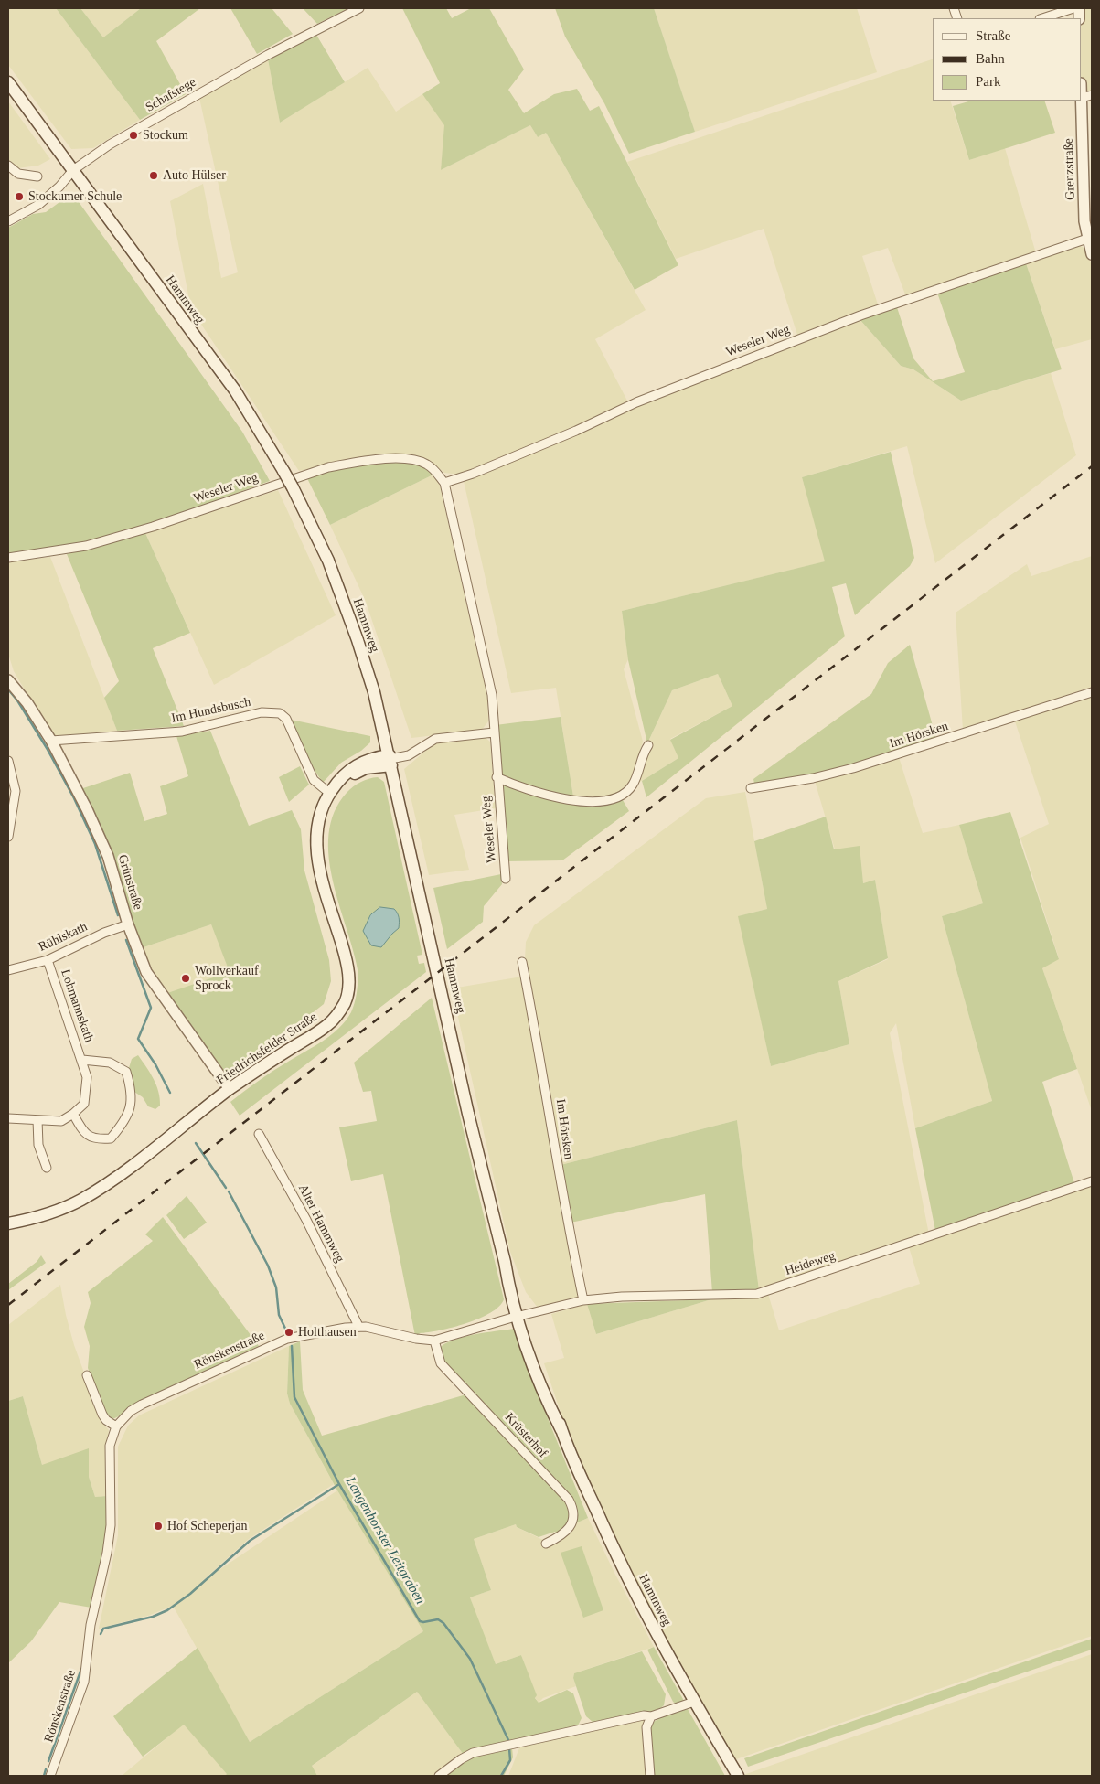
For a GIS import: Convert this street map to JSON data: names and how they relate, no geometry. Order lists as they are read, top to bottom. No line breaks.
{"streets":{"main road":["Hammweg","Friedrichsfelder Straße"],"street":["Schafstege","Grenzstraße","Weseler Weg","Im Hundsbusch","Im Hörsken","Grünstraße","Rühlskath","Lohmannskath","Alter Hammweg","Heideweg","Rönskenstraße","Krüsterhof"]},"crossings":[["Schafstege","Hammweg"],["Grenzstraße","Weseler Weg"],["Hammweg","Heideweg"],["Hammweg","Rönskenstraße"],["Im Hundsbusch","Grünstraße"],["Im Hundsbusch","Friedrichsfelder Straße"],["Im Hörsken","Heideweg"],["Grünstraße","Rühlskath"],["Grünstraße","Friedrichsfelder Straße"],["Rühlskath","Lohmannskath"],["Alter Hammweg","Rönskenstraße"],["Heideweg","Rönskenstraße"],["Rönskenstraße","Krüsterhof"]],"water":["Langenhorster Leitgraben"],"places":["Stockum","Auto Hülser","Stockumer Schule","Wollverkauf Sprock","Holthausen","Hof Scheperjan"],"legend":["Straße","Bahn","Park"]}
